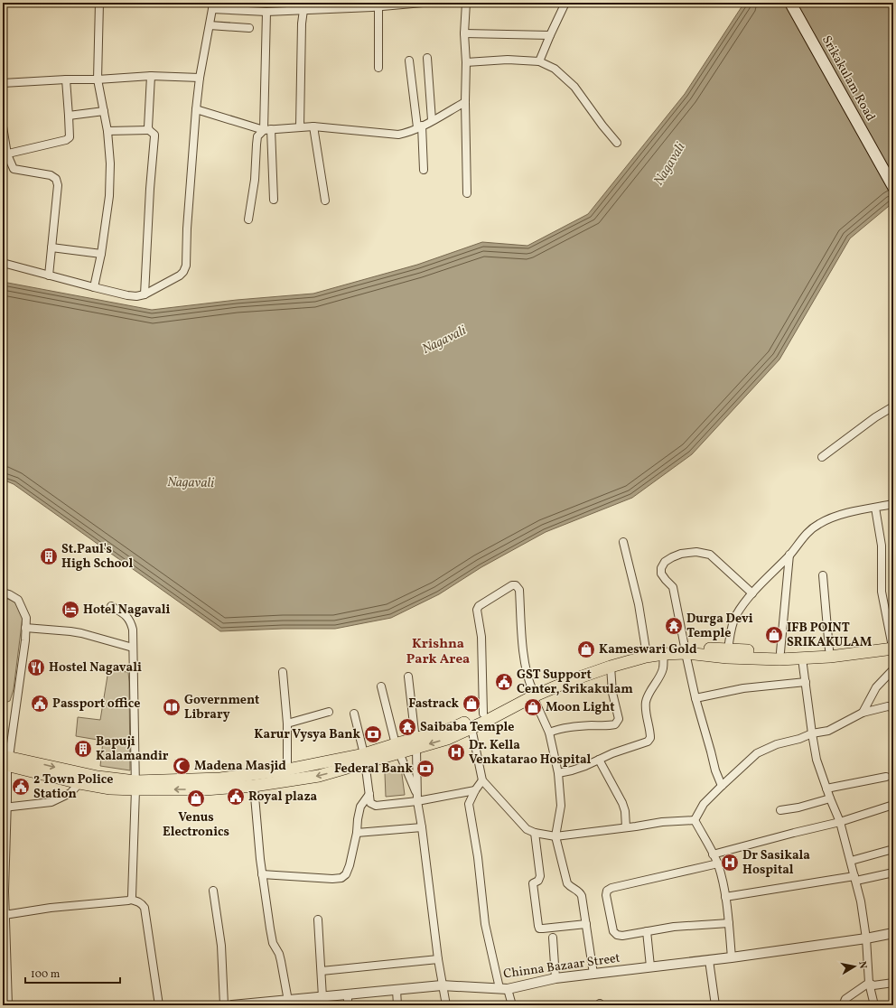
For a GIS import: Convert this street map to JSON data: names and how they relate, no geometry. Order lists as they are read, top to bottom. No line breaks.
{"streets":{"main road":["Srikakulam Road"],"street":["Chinna Bazaar Street"]},"districts":["Krishna Park Area"],"water":["Nagavali"],"places":{"building":["St.Paul's High School","Bapuji Kalamandir"],"hotel":["Hotel Nagavali"],"temple":["Durga Devi Temple","Saibaba Temple"],"shop":["IFB POINT SRIKAKULAM","Kameswari Gold","Fastrack","Moon Light","Venus Electronics"],"restaurant":["Hostel Nagavali"],"public building":["GST Support Center, Srikakulam","Passport office","2 Town Police Station","Royal plaza"],"library":["Government Library"],"bank":["Karur Vysya Bank","Federal Bank"],"hospital":["Dr. Kella Venkatarao Hospital","Dr Sasikala Hospital"],"mosque":["Madena Masjid"]},"scale_bar":"100 m","north":"right"}
